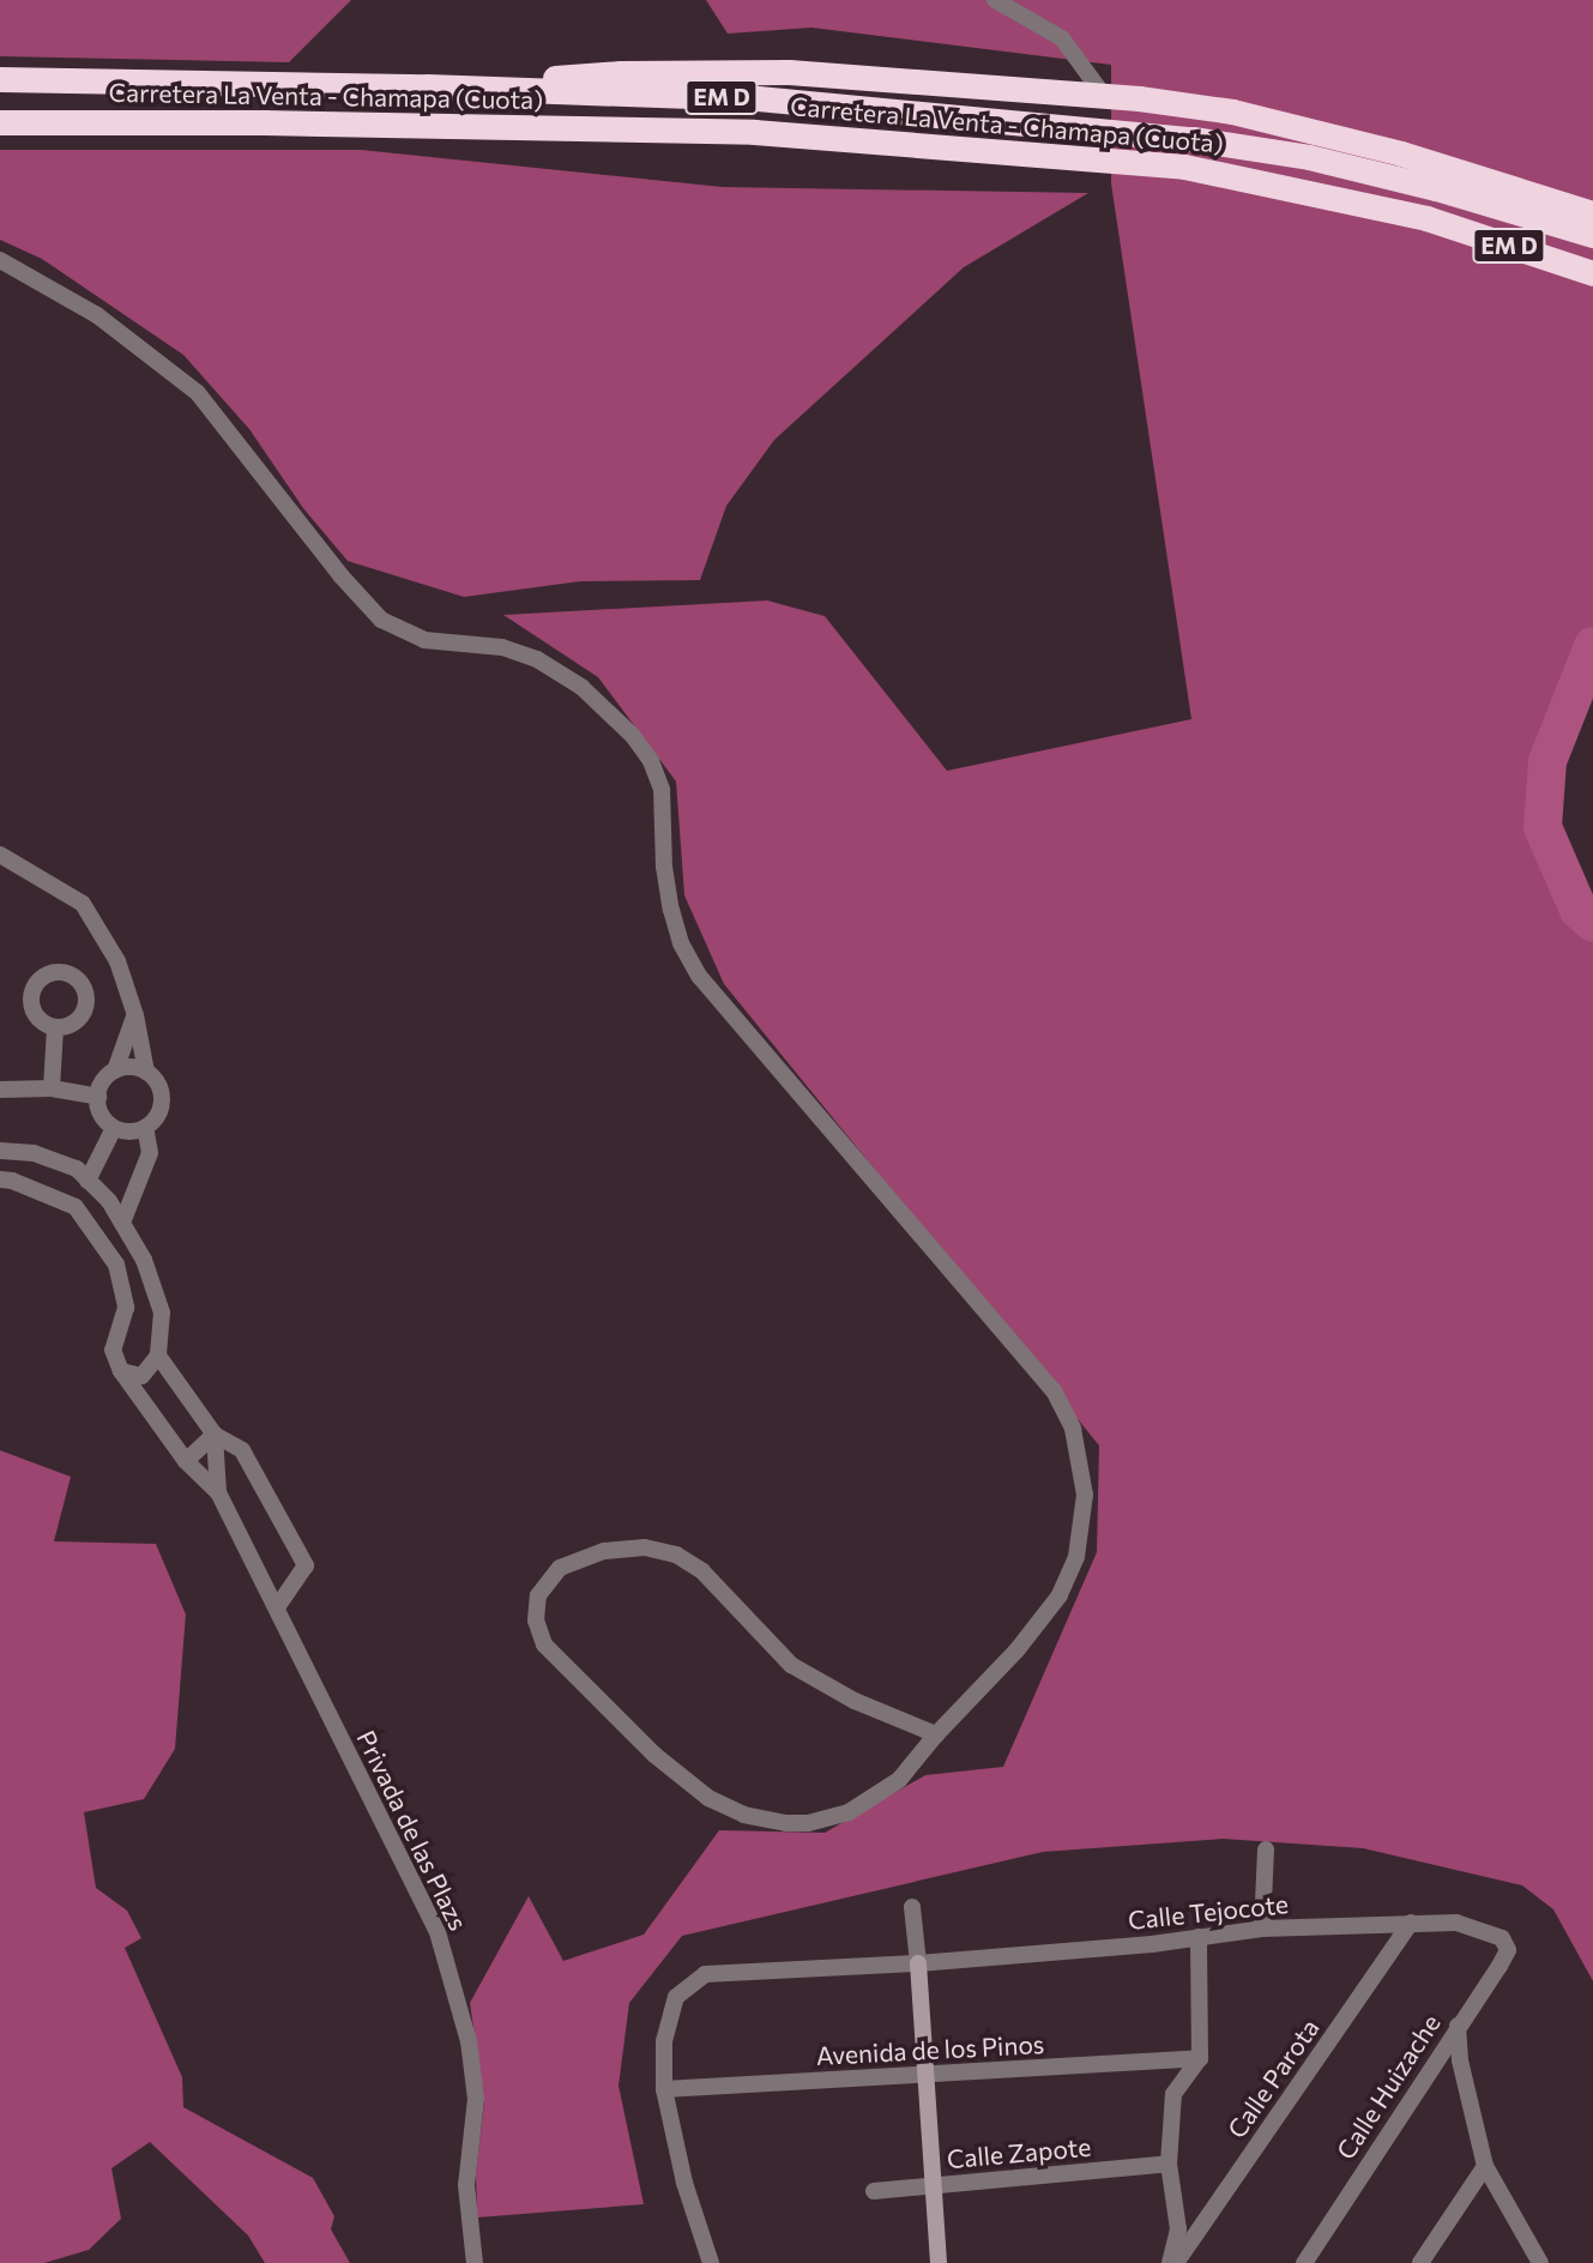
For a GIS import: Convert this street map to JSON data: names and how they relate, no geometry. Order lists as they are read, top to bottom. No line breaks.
{"streets":{"highway":["Carretera La Venta - Chamapa (Cuota)","EM D"],"street":["Privada de las Plazs","Calle Tejocote","Avenida de los Pinos","Calle Parota","Calle Huizache","Calle Zapote"]},"crossings":[["Calle Tejocote","Avenida de los Pinos"],["Calle Tejocote","Calle Parota"],["Calle Tejocote","Calle Huizache"]]}
